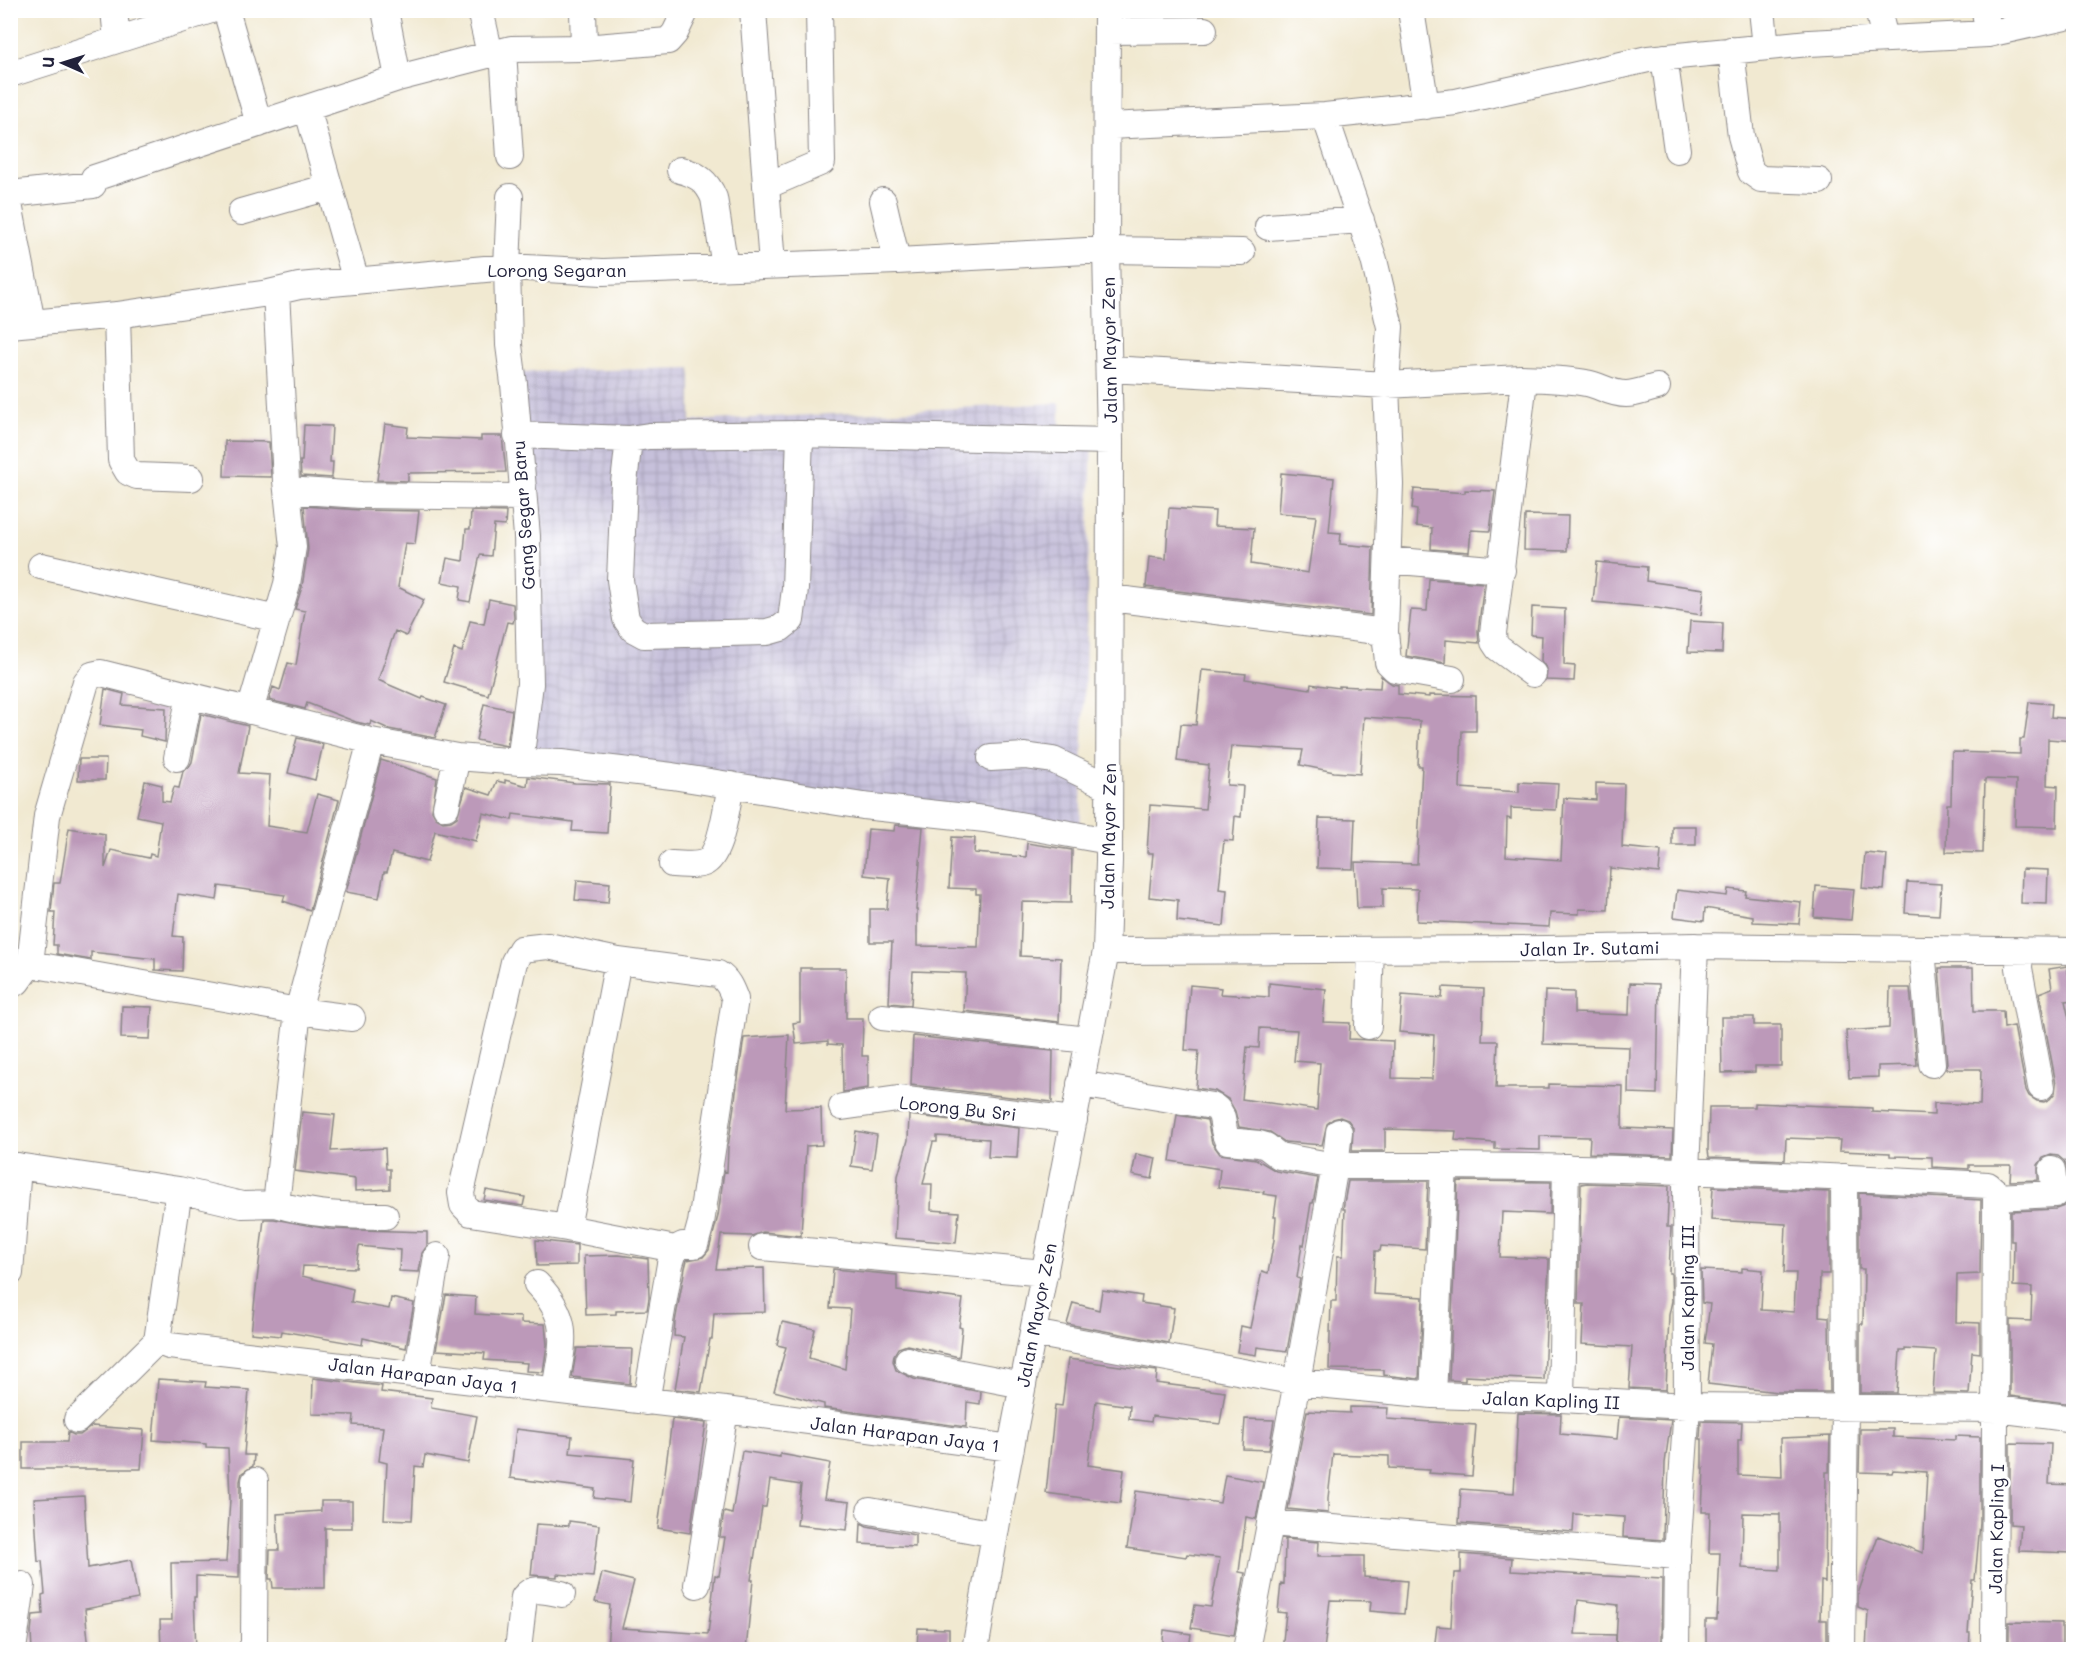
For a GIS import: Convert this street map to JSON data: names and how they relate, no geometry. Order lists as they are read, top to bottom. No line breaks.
{"streets":{"street":["Lorong Segaran","Jalan Mayor Zen","Gang Segar Baru","Jalan Ir. Sutami","Lorong Bu Sri","Jalan Kapling III","Jalan Harapan Jaya 1","Jalan Kapling II","Jalan Kapling I"]},"crossings":[["Lorong Segaran","Jalan Mayor Zen"],["Lorong Segaran","Gang Segar Baru"],["Jalan Mayor Zen","Jalan Ir. Sutami"],["Jalan Mayor Zen","Lorong Bu Sri"],["Jalan Mayor Zen","Jalan Harapan Jaya 1"],["Jalan Mayor Zen","Jalan Kapling II"],["Jalan Ir. Sutami","Jalan Kapling III"],["Jalan Kapling III","Jalan Kapling II"],["Jalan Kapling II","Jalan Kapling I"]],"north":"left"}
